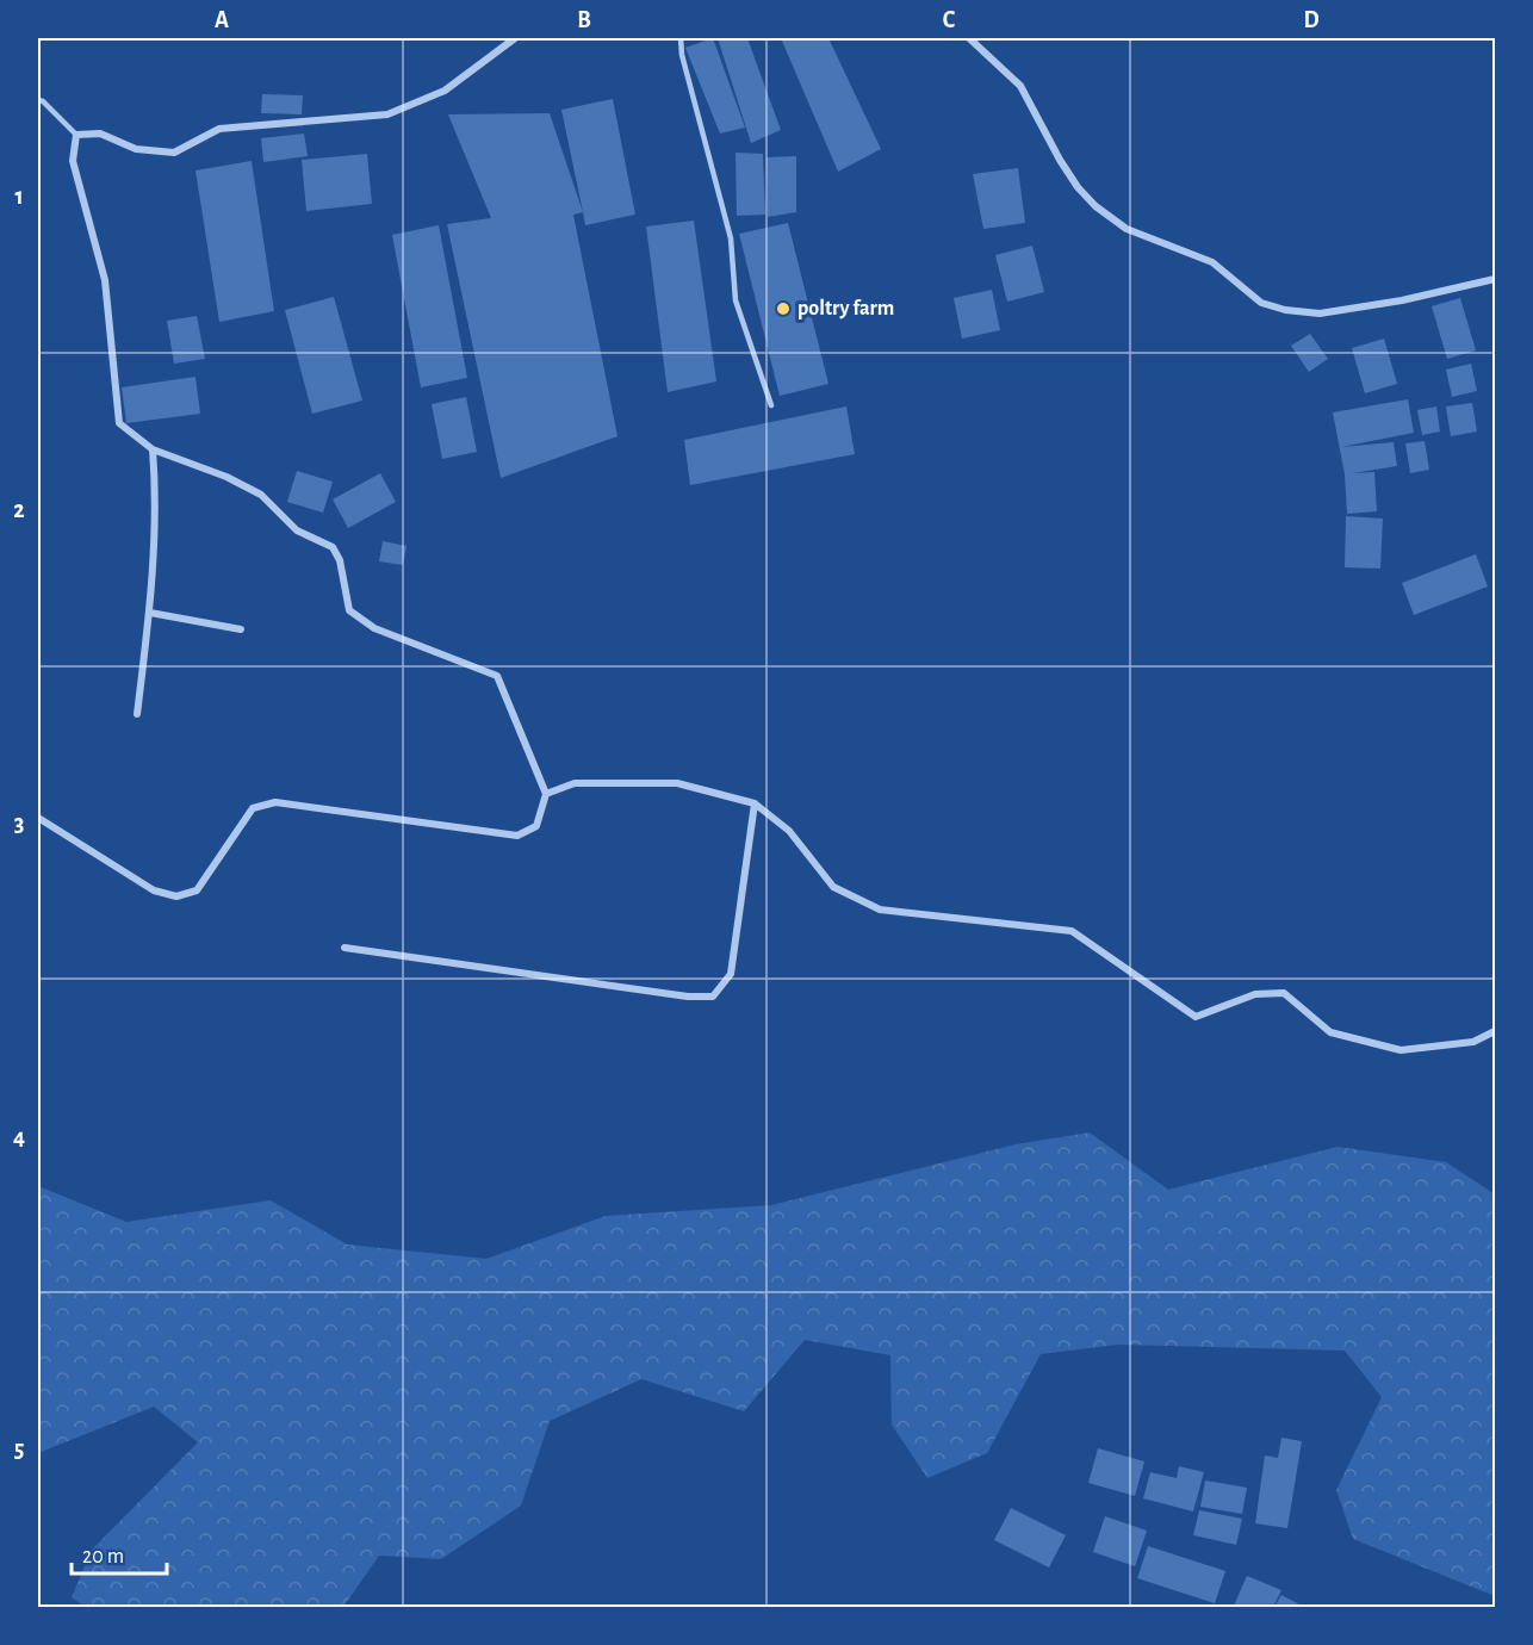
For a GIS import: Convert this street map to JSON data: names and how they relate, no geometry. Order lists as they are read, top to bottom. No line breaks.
{"places":["poltry farm"],"scale_bar":"20 m","grid":{"columns":["A","B","C","D"],"rows":["1","2","3","4","5"]}}
